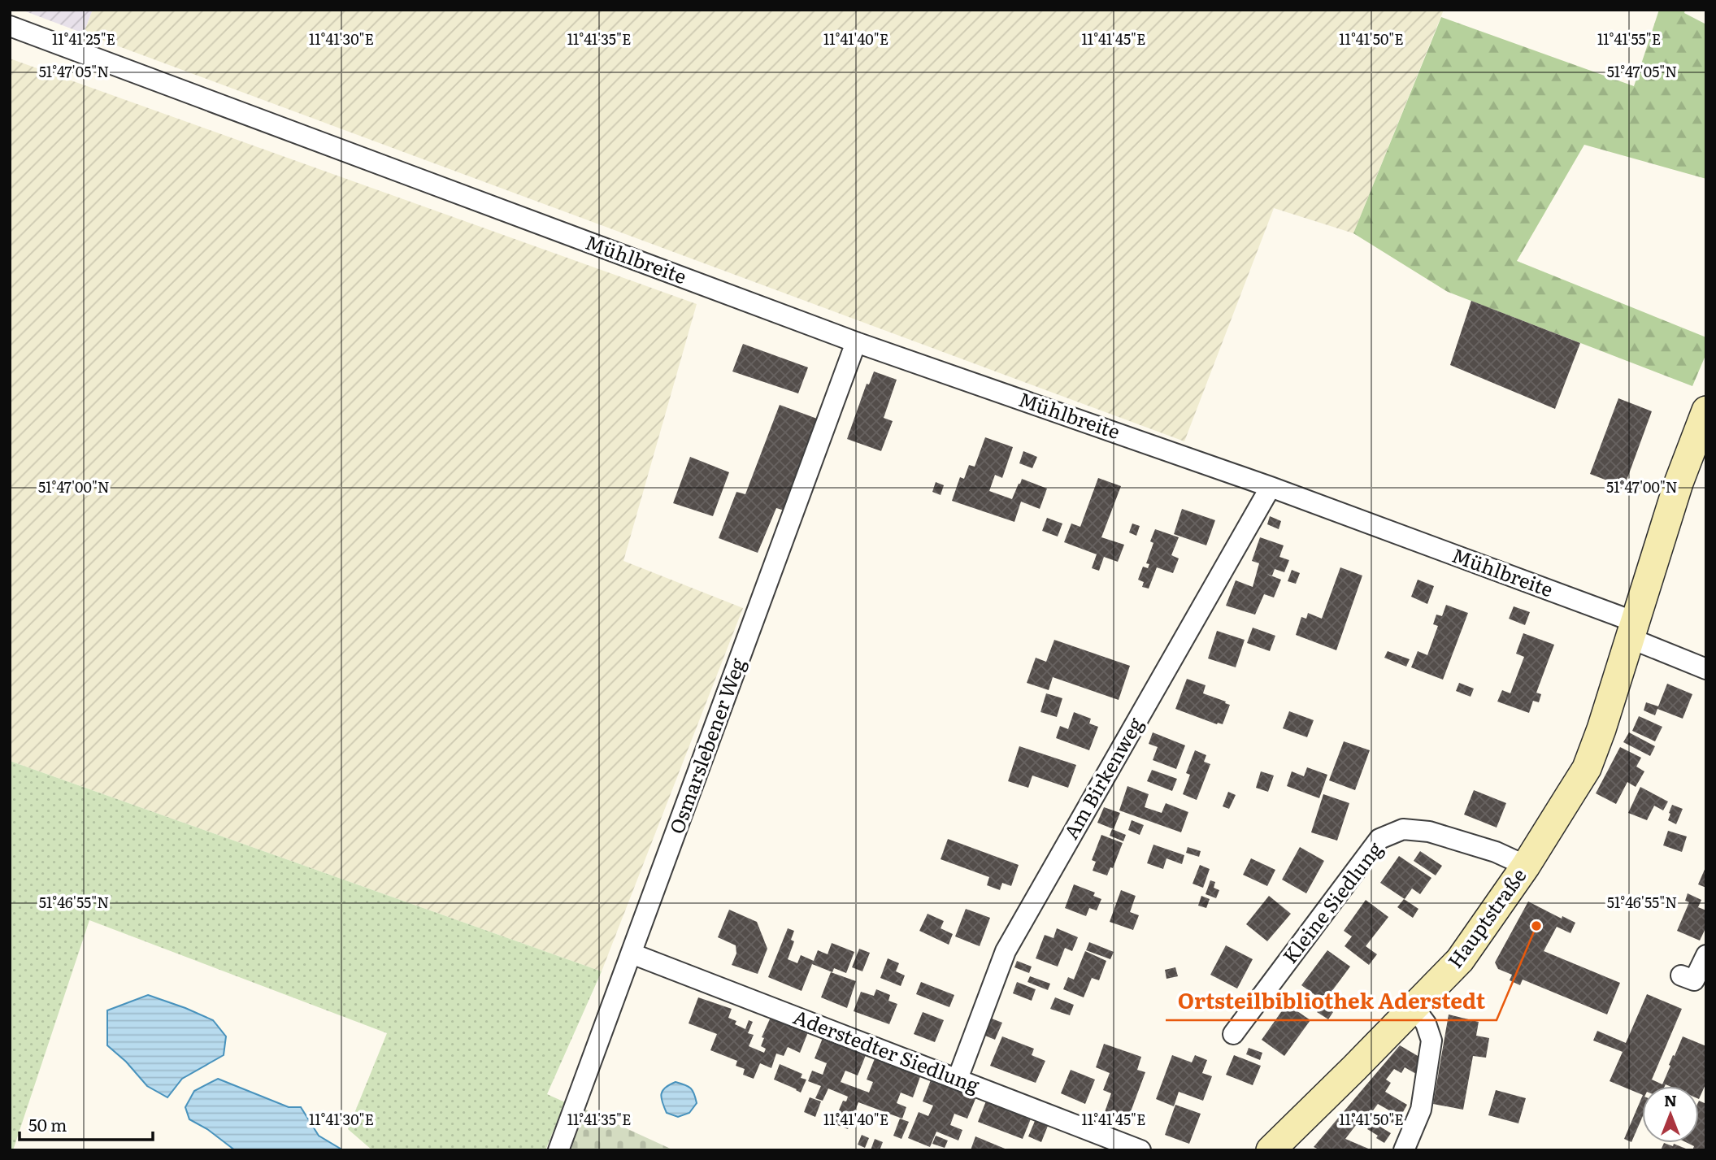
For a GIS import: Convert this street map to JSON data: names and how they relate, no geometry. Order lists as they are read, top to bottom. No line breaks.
{"streets":{"main road":["Hauptstraße"],"street":["Mühlbreite","Osmarslebener Weg","Am Birkenweg","Kleine Siedlung","Aderstedter Siedlung"]},"crossings":[["Mühlbreite","Osmarslebener Weg"],["Mühlbreite","Am Birkenweg"],["Mühlbreite","Hauptstraße"],["Osmarslebener Weg","Aderstedter Siedlung"],["Am Birkenweg","Aderstedter Siedlung"],["Kleine Siedlung","Hauptstraße"]],"places":["Ortsteilbibliothek Aderstedt"],"scale_bar":"50 m","north":"top","coordinates":["11°41'25\"E","11°41'30\"E","11°41'35\"E","11°41'40\"E","11°41'45\"E","11°41'50\"E","11°41'55\"E","51°47'05\"N","51°47'00\"N","51°46'55\"N"]}
